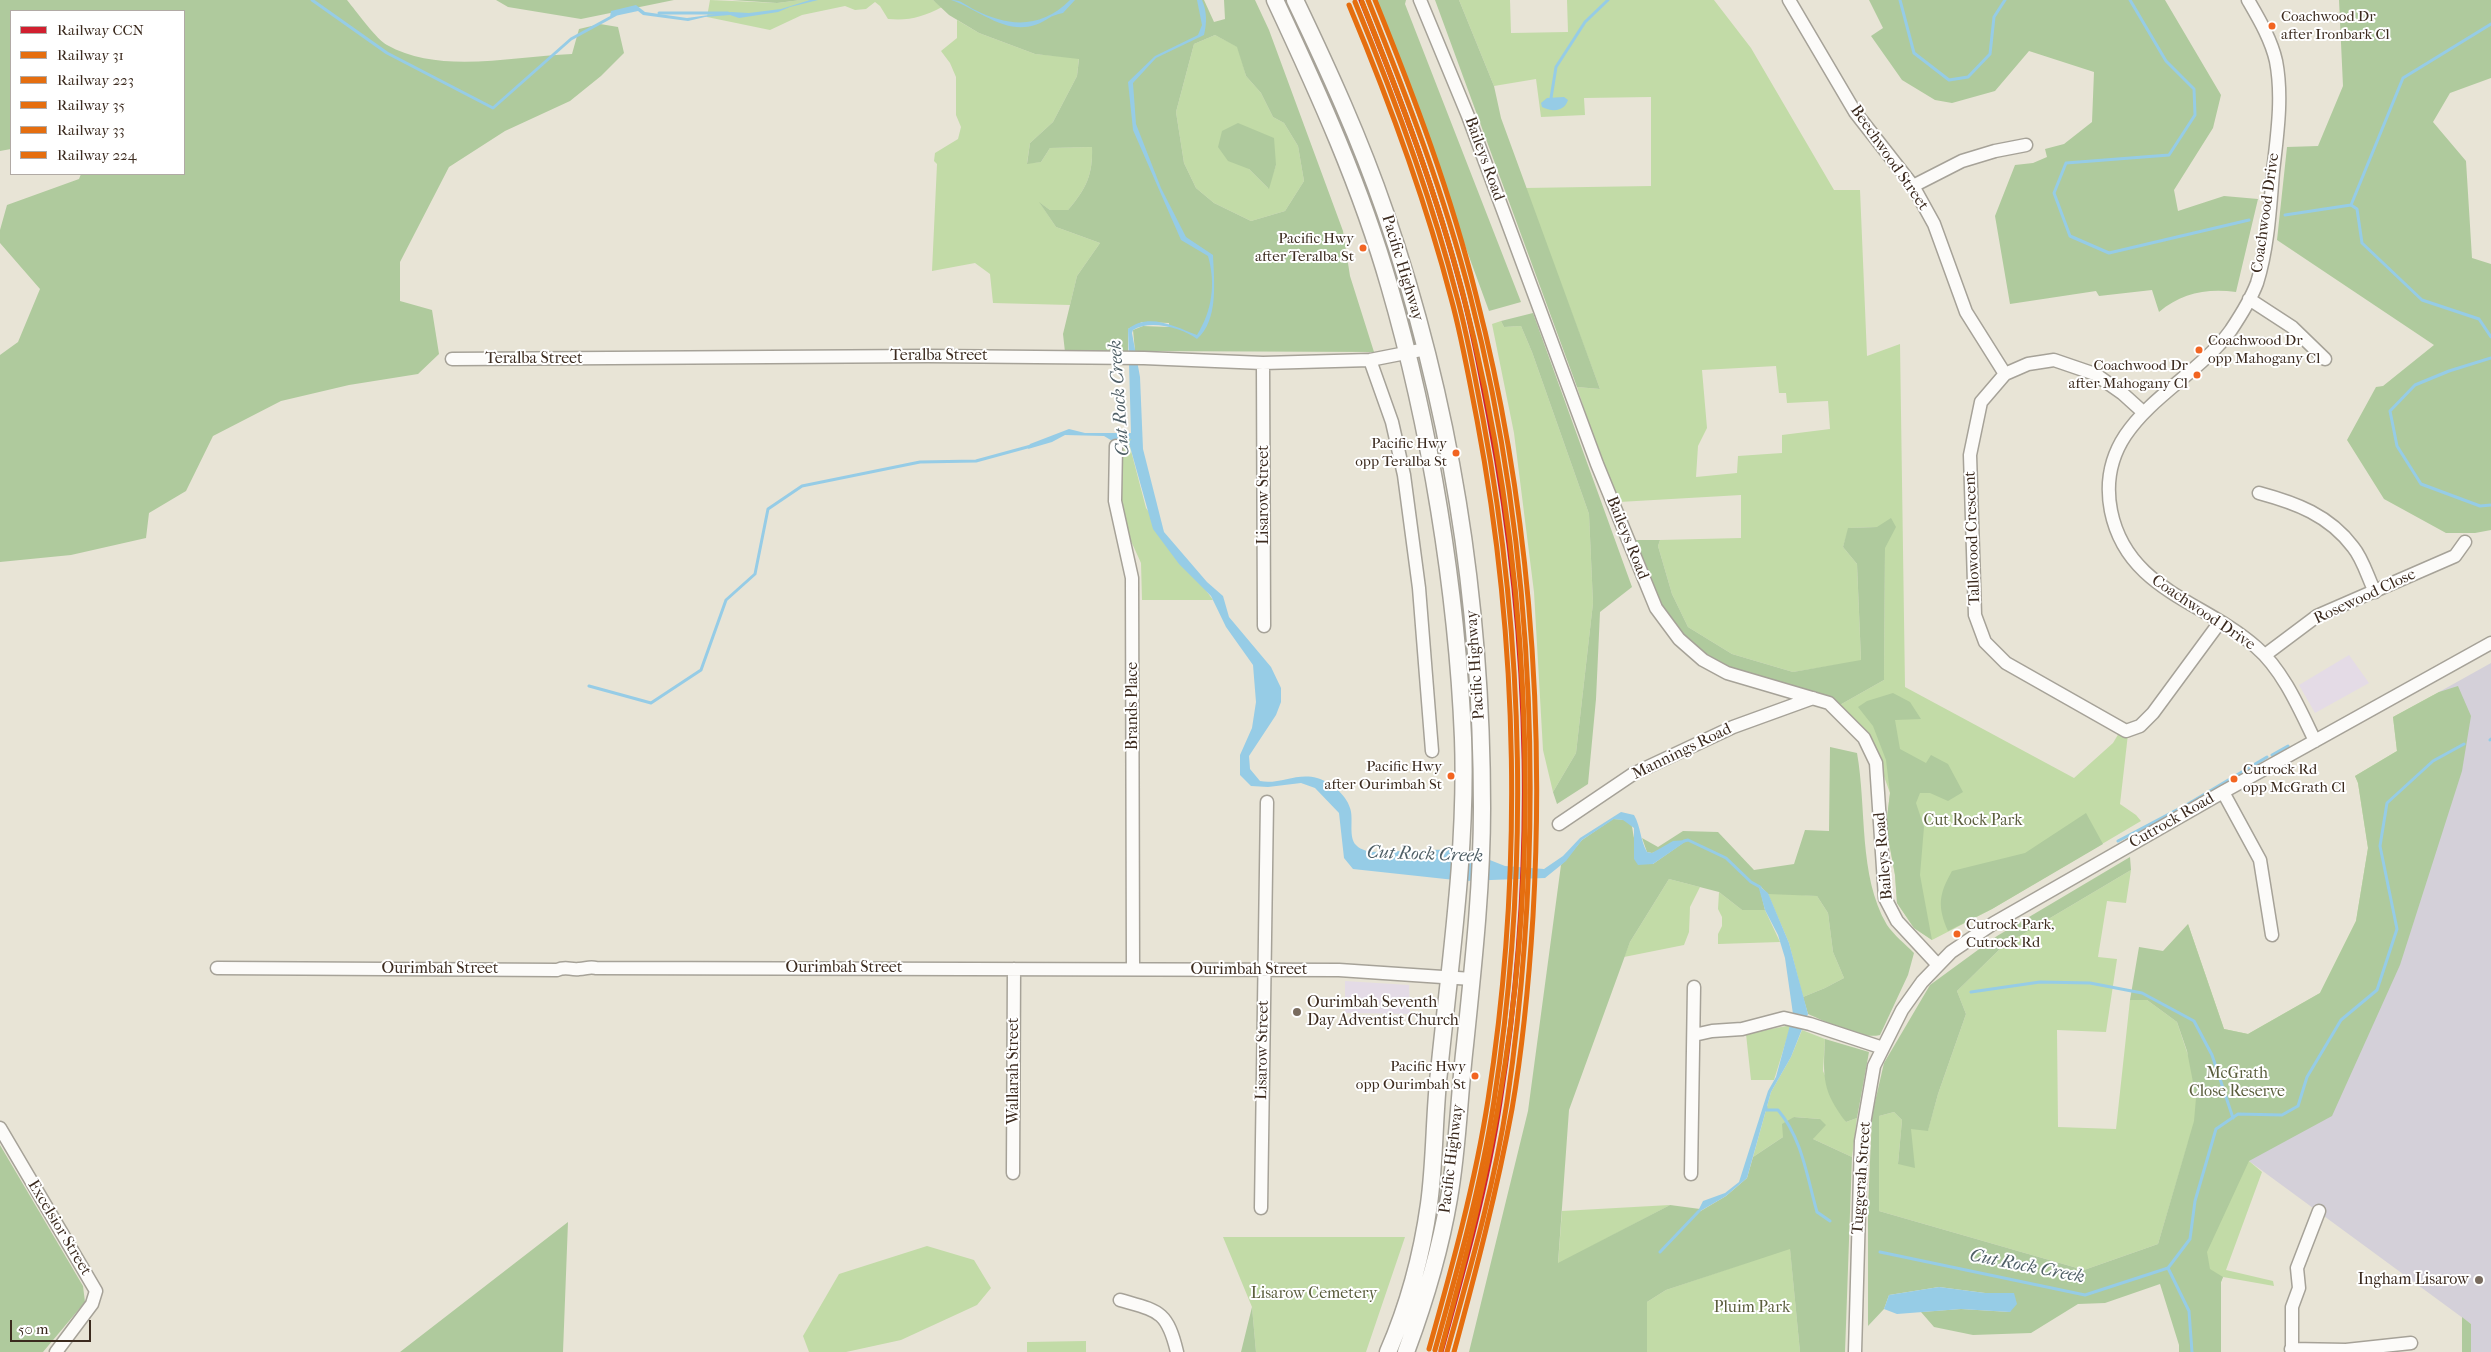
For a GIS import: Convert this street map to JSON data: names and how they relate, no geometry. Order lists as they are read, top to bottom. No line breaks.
{"streets":{"main road":["Pacific Highway"],"street":["Beechwood Street","Baileys Road","Coachwood Drive","Teralba Street","Lisarow Street","Tallowood Crescent","Rosewood Close","Brands Place","Mannings Road","Cutrock Road","Ourimbah Street","Wallarah Street","Tuggerah Street","Excelsior Street"]},"crossings":[["Beechwood Street","Tallowood Crescent"],["Baileys Road","Mannings Road"],["Baileys Road","Cutrock Road"],["Baileys Road","Tuggerah Street"],["Coachwood Drive","Tallowood Crescent"],["Coachwood Drive","Rosewood Close"],["Coachwood Drive","Cutrock Road"],["Pacific Highway","Teralba Street"],["Pacific Highway","Ourimbah Street"],["Teralba Street","Lisarow Street"],["Lisarow Street","Ourimbah Street"],["Brands Place","Ourimbah Street"],["Cutrock Road","Tuggerah Street"],["Ourimbah Street","Wallarah Street"]],"water":["Cut Rock Creek"],"parks":["Cut Rock Park","McGrath Close Reserve","Lisarow Cemetery","Pluim Park"],"places":["Coachwood Dr after Ironbark Cl","Pacific Hwy after Teralba St","Coachwood Dr opp Mahogany Cl","Coachwood Dr after Mahogany Cl","Pacific Hwy opp Teralba St","Pacific Hwy after Ourimbah St","Cutrock Rd opp McGrath Cl","Cutrock Park, Cutrock Rd","Ourimbah Seventh Day Adventist Church","Pacific Hwy opp Ourimbah St","Ingham Lisarow"],"lines":["rail line CCN","rail line 223","rail line 33","rail line 31","rail line 224","rail line 35"],"legend":["Railway CCN","Railway 31","Railway 223","Railway 35","Railway 33","Railway 224"],"scale_bar":"50 m"}
